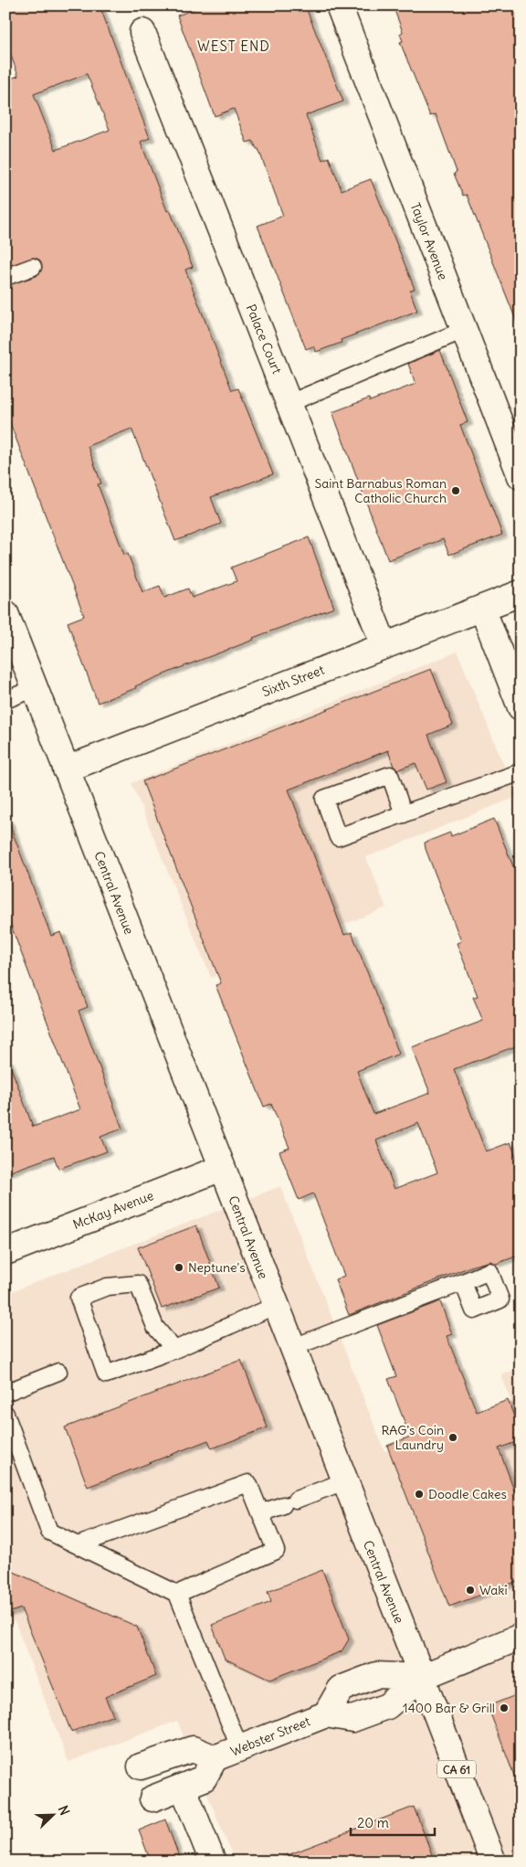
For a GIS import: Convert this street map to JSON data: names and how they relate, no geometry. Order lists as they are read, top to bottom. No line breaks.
{"streets":{"street":["Taylor Avenue","Palace Court","Sixth Street","Central Avenue","McKay Avenue","Webster Street","CA 61"]},"crossings":[["Palace Court","Sixth Street"],["Sixth Street","Central Avenue"],["Central Avenue","McKay Avenue"],["Central Avenue","Webster Street"]],"districts":["WEST END"],"places":["Saint Barnabus Roman Catholic Church","Neptune's","RAG's Coin Laundry","Doodle Cakes","Waki","1400 Bar & Grill"],"scale_bar":"20 m","north":"top right"}
